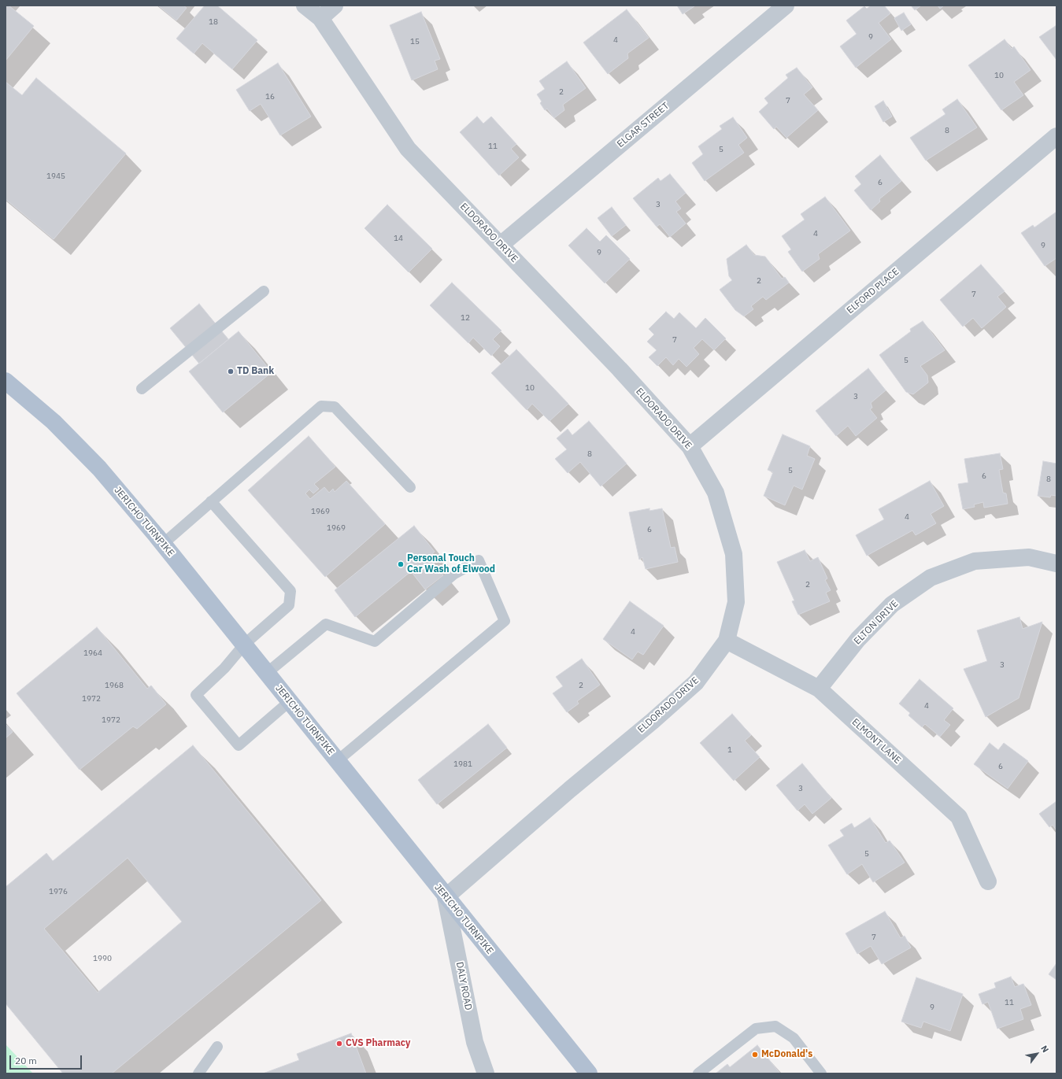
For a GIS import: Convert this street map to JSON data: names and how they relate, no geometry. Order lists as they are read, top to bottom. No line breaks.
{"streets":{"main road":["JERICHO TURNPIKE"],"street":["ELGAR STREET","ELDORADO DRIVE","ELFORD PLACE","ELTON DRIVE","ELMONT LANE","DALY ROAD"]},"crossings":[["ELGAR STREET","ELDORADO DRIVE"],["ELDORADO DRIVE","ELFORD PLACE"],["ELDORADO DRIVE","JERICHO TURNPIKE"],["ELDORADO DRIVE","ELMONT LANE"],["ELDORADO DRIVE","DALY ROAD"],["JERICHO TURNPIKE","DALY ROAD"],["ELTON DRIVE","ELMONT LANE"]],"places":["TD Bank","Personal Touch Car Wash of Elwood","CVS Pharmacy","McDonald's"],"house_numbers":["18","9","4","15","10","2","16","7","8","11","5","1945","6","3","4","14","9","9","2","7","12","7","5","10","3","8","5","6","8","1969","4","1969","6","2","4","1964","3","1968","2","1972","4","1972","1","1981","6","3","5","1976","7","1990","11","9"],"scale_bar":"20 m","north":"top right"}
